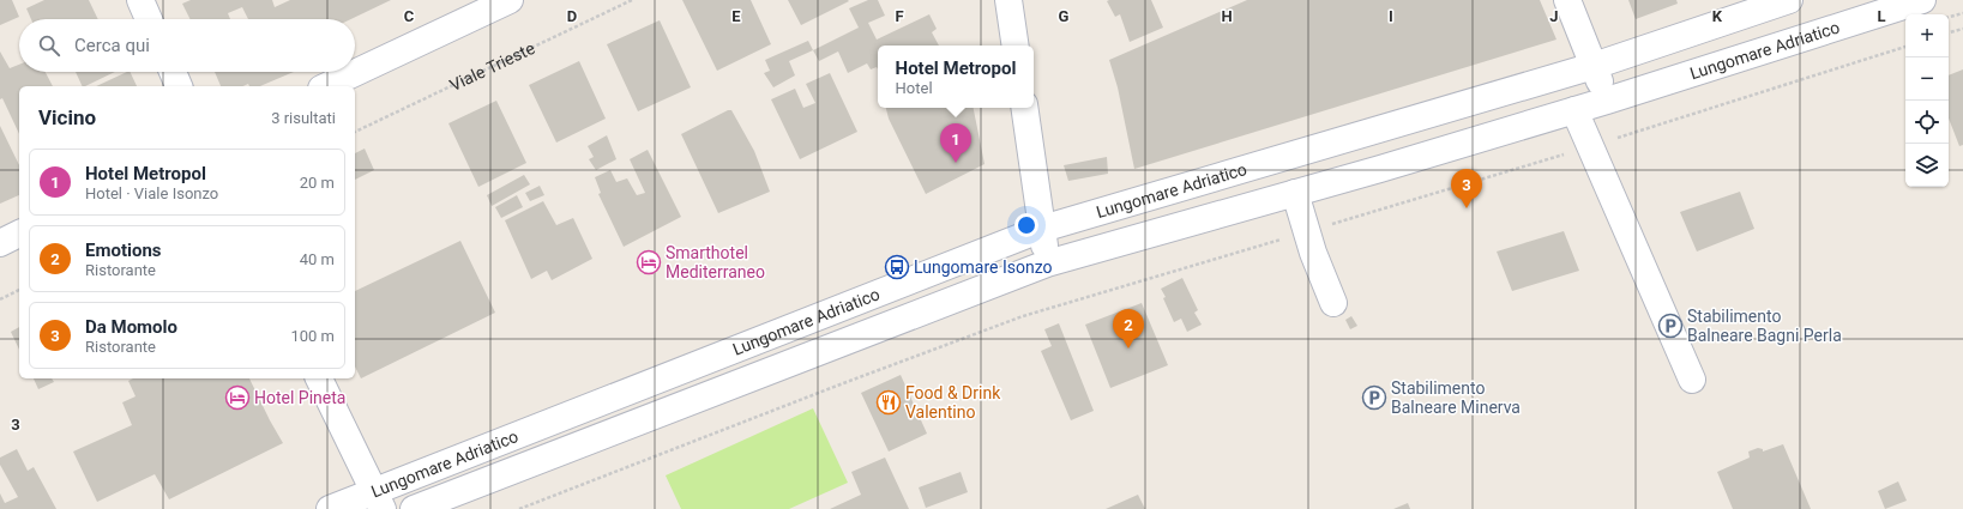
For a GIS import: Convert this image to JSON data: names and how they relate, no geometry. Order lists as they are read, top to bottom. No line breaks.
{"streets":{"street":["Lungomare Adriatico"],"path":["Viale Trieste"]},"places":{"hotel":["Smarthotel Mediterraneo","Hotel Pineta"],"bus stop":["Lungomare Isonzo"],"parking":["Stabilimento Balneare Bagni Perla","Stabilimento Balneare Minerva"],"restaurant":["Food & Drink Valentino"]},"page":{"map_buttons":["+","−"],"search":"Cerca qui","popup":["Hotel Metropol","Hotel"],"heading":["Vicino","3 risultati"],"pins":["1","3","2"],"list":[{"mark":"1","name":"Hotel Metropol","note":"Hotel · Viale Isonzo","value":"20 m"},{"mark":"2","name":"Emotions","note":"Ristorante","value":"40 m"},{"mark":"3","name":"Da Momolo","note":"Ristorante","value":"100 m"}]},"grid":{"columns":["C","D","E","F","G","H","I","J","K","L"],"rows":["3"]}}
